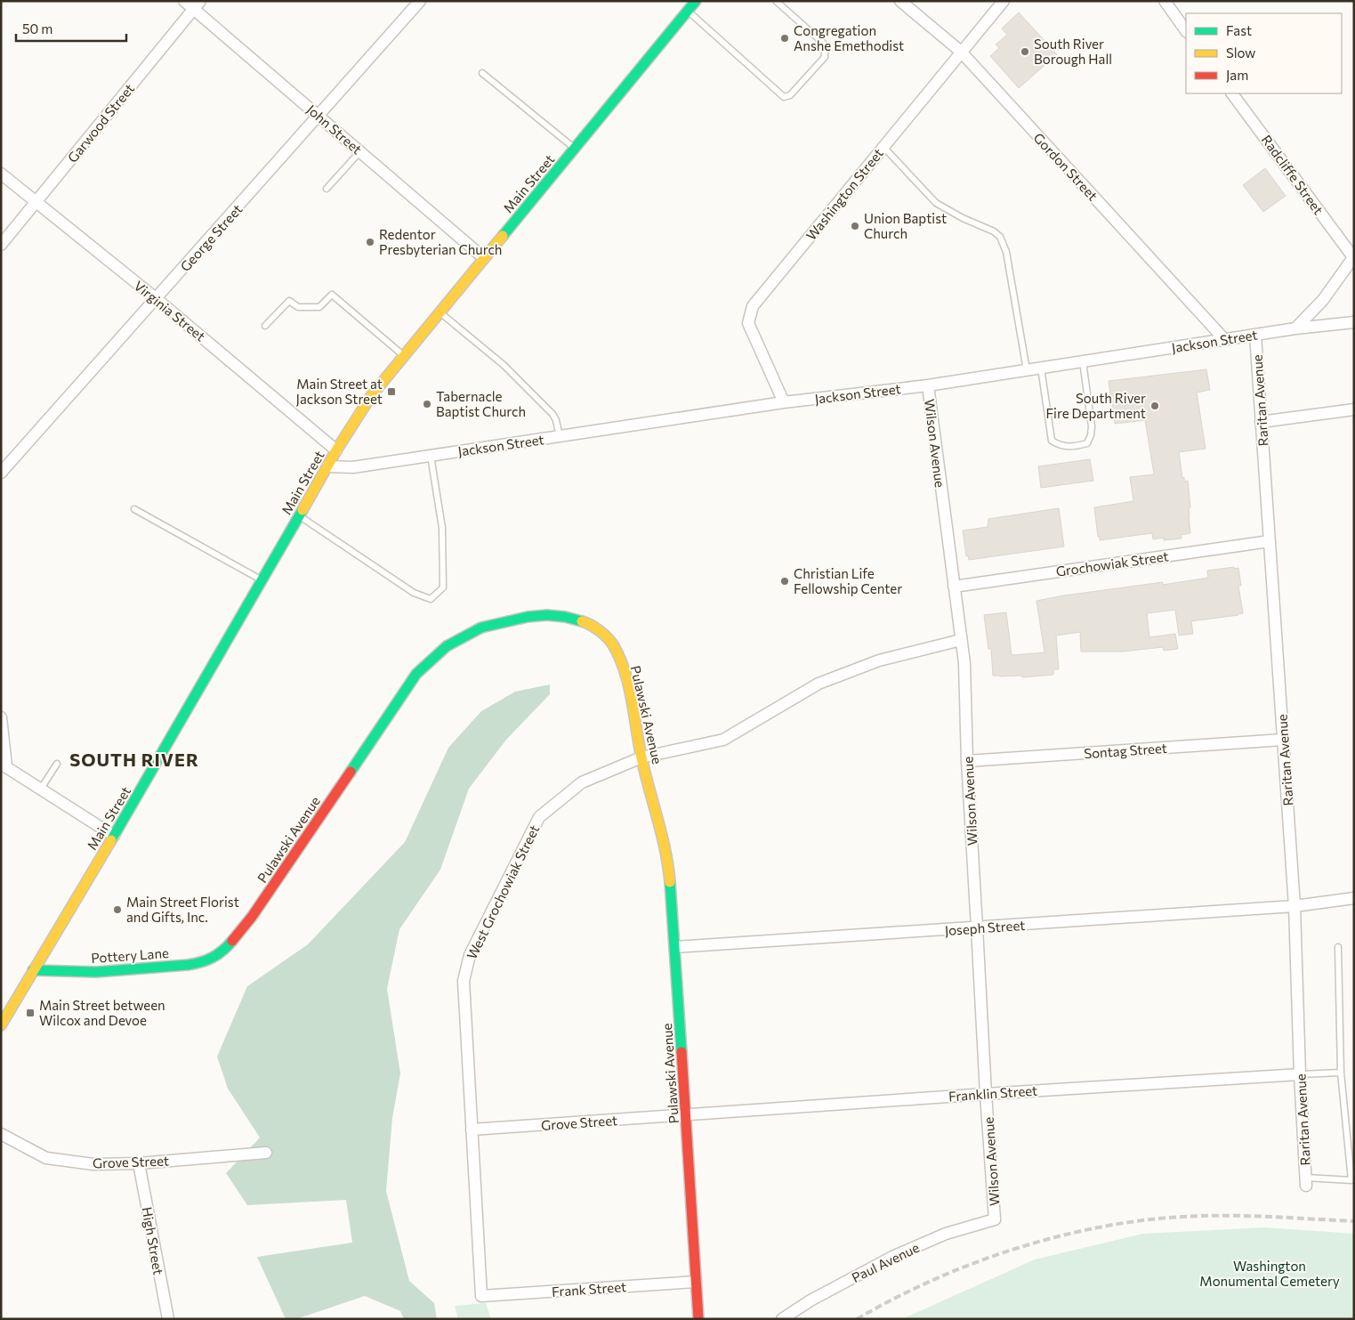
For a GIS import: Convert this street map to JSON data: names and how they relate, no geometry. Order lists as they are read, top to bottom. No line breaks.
{"streets":{"street":["Garwood Street","John Street","Gordon Street","Radcliffe Street","Main Street","Washington Street","George Street","Virginia Street","Jackson Street","Raritan Avenue","Wilson Avenue","Grochowiak Street","Pulawski Avenue","Sontag Street","West Grochowiak Street","Joseph Street","Pottery Lane","Franklin Street","Grove Street","High Street","Paul Avenue","Frank Street"]},"crossings":[["Garwood Street","John Street"],["Garwood Street","Virginia Street"],["John Street","Main Street"],["John Street","George Street"],["Gordon Street","Washington Street"],["Gordon Street","Jackson Street"],["Main Street","Virginia Street"],["Main Street","Jackson Street"],["Main Street","Pottery Lane"],["Washington Street","Jackson Street"],["George Street","Virginia Street"],["Jackson Street","Raritan Avenue"],["Jackson Street","Wilson Avenue"],["Raritan Avenue","Grochowiak Street"],["Raritan Avenue","Sontag Street"],["Raritan Avenue","Joseph Street"],["Raritan Avenue","Franklin Street"],["Wilson Avenue","Grochowiak Street"],["Wilson Avenue","Sontag Street"],["Wilson Avenue","West Grochowiak Street"],["Wilson Avenue","Joseph Street"],["Wilson Avenue","Franklin Street"],["Wilson Avenue","Paul Avenue"],["Pulawski Avenue","West Grochowiak Street"],["Pulawski Avenue","Joseph Street"],["Pulawski Avenue","Pottery Lane"],["Pulawski Avenue","Franklin Street"],["Pulawski Avenue","Grove Street"],["Pulawski Avenue","Frank Street"],["West Grochowiak Street","Grove Street"],["West Grochowiak Street","Frank Street"],["Franklin Street","Grove Street"],["Grove Street","High Street"]],"districts":["SOUTH RIVER"],"parks":["Washington Monumental Cemetery"],"places":{"other":["Congregation Anshe Emethodist","South River Borough Hall","Union Baptist Church","Redentor Presbyterian Church","Tabernacle Baptist Church","South River Fire Department","Christian Life Fellowship Center","Main Street Florist and Gifts, Inc."],"transit":["Main Street at Jackson Street","Main Street between Wilcox and Devoe"]},"legend":["Fast","Slow","Jam"],"scale_bar":"50 m"}
